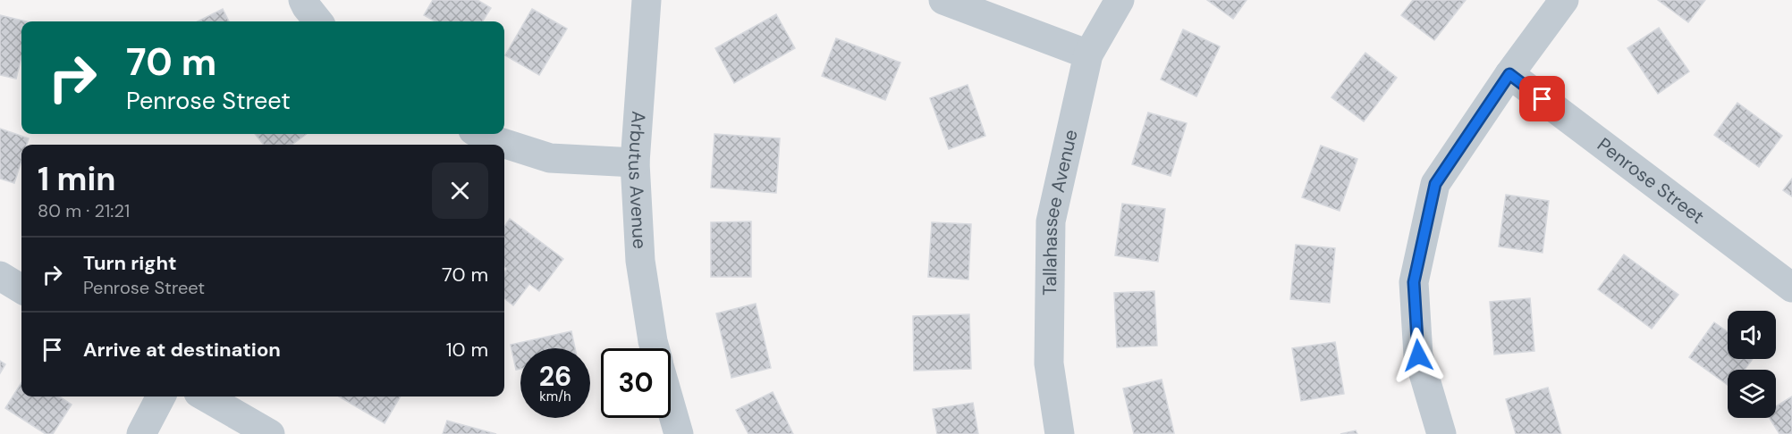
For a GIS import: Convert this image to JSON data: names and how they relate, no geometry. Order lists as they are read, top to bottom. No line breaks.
{"streets":{"street":["Arbutus Avenue","Penrose Street","Tallahassee Avenue"]},"page":{"turn":["70 m","Penrose Street"],"heading":["1 min","80 m · 21:21"],"list":[{"name":"Turn right","note":"Penrose Street","value":"70 m"},{"name":"Arrive at destination","value":"10 m"}],"speed":"26 km/h","limit":"30"}}
